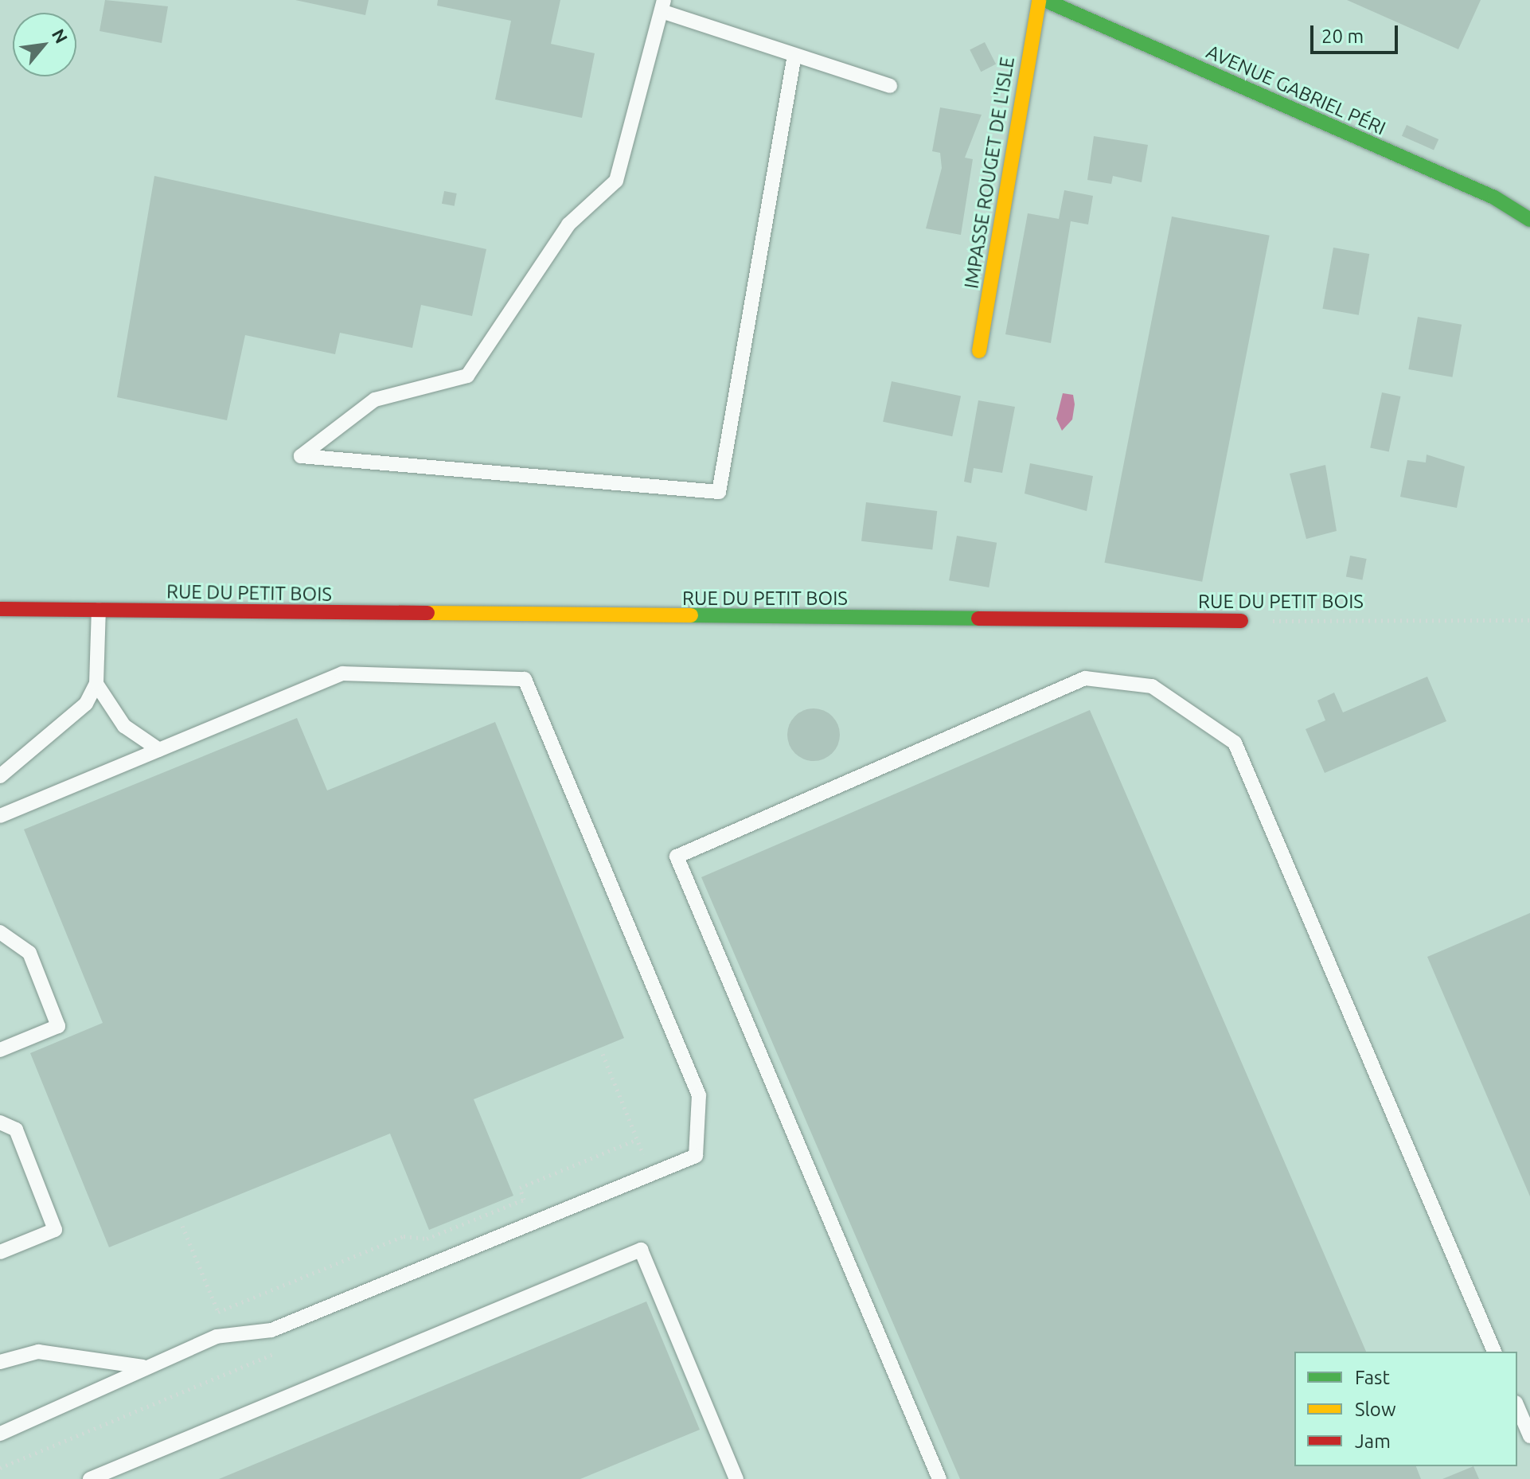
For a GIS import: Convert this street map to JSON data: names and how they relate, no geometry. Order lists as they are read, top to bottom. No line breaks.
{"streets":{"street":["AVENUE GABRIEL PÉRI","IMPASSE ROUGET DE L'ISLE","RUE DU PETIT BOIS"]},"legend":["Fast","Slow","Jam"],"scale_bar":"20 m","north":"top right"}
